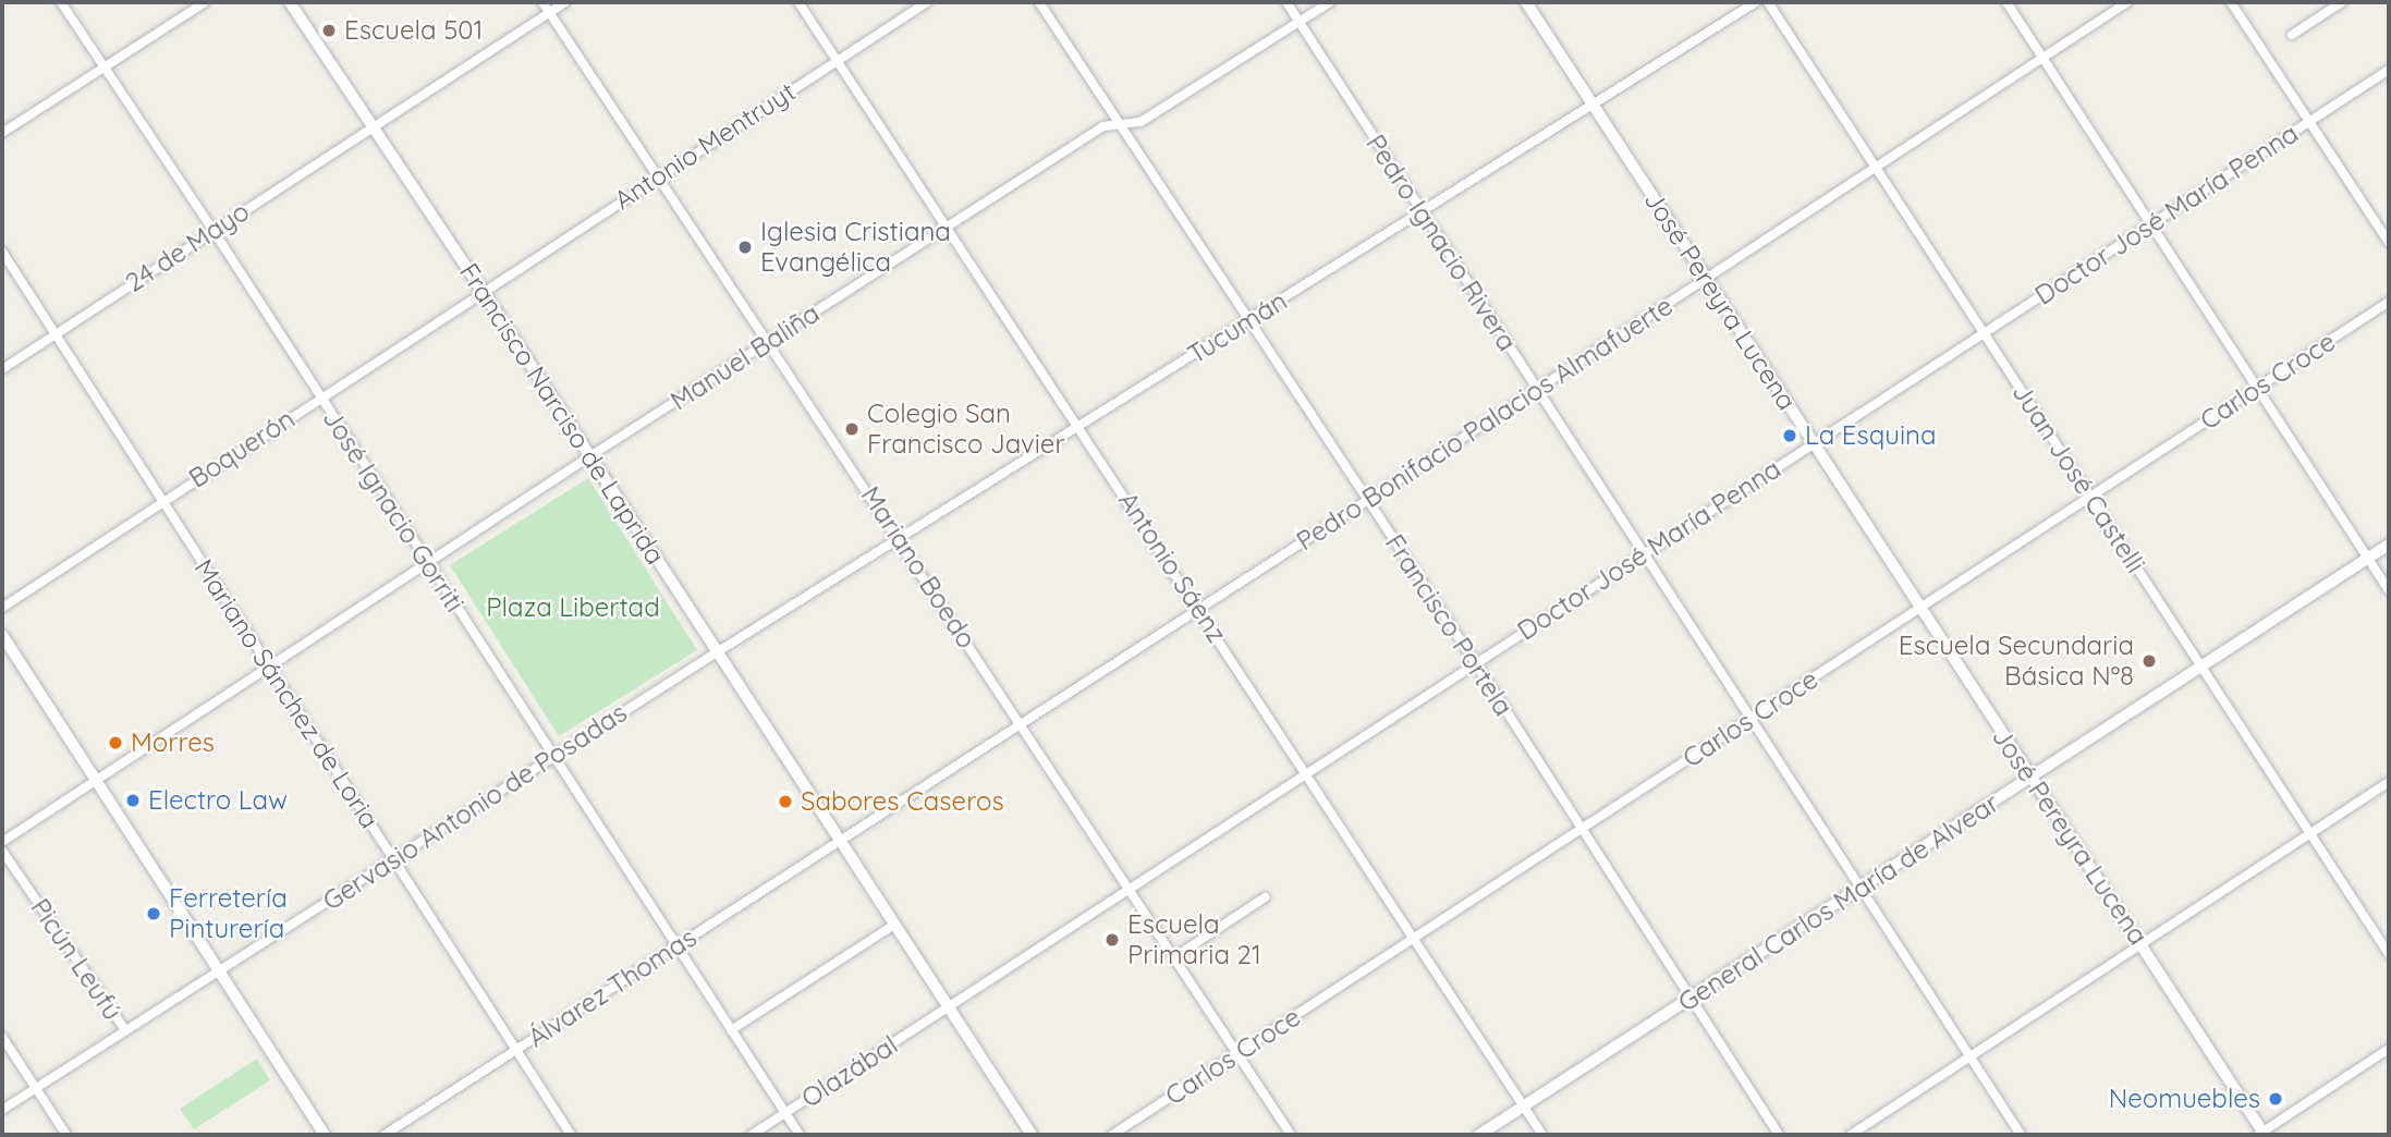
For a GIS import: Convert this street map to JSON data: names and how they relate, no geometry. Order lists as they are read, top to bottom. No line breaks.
{"streets":{"street":["Antonio Mentruyt","Doctor José María Penna","Pedro Ignacio Rivera","24 de Mayo","José Pereyra Lucena","Tucumán","Manuel Baliña","Carlos Croce","Francisco Narciso de Laprida","Pedro Bonifacio Palacios Almafuerte","Boquerón","Juan José Castelli","José Ignacio Gorriti","Mariano Boedo","Antonio Sáenz","Francisco Portela","Mariano Sánchez de Loria","Gervasio Antonio de Posadas","General Carlos María de Alvear","Picún Leufú","Álvarez Thomas","Olazábal"]},"crossings":[["Antonio Mentruyt","Francisco Narciso de Laprida"],["Antonio Mentruyt","Boquerón"],["Antonio Mentruyt","Mariano Boedo"],["Antonio Mentruyt","Antonio Sáenz"],["Doctor José María Penna","Pedro Ignacio Rivera"],["Doctor José María Penna","José Pereyra Lucena"],["Doctor José María Penna","Francisco Narciso de Laprida"],["Doctor José María Penna","Juan José Castelli"],["Doctor José María Penna","Mariano Boedo"],["Doctor José María Penna","Antonio Sáenz"],["Doctor José María Penna","Francisco Portela"],["Doctor José María Penna","Olazábal"],["Pedro Ignacio Rivera","Tucumán"],["Pedro Ignacio Rivera","Manuel Baliña"],["Pedro Ignacio Rivera","Carlos Croce"],["Pedro Ignacio Rivera","Pedro Bonifacio Palacios Almafuerte"],["Pedro Ignacio Rivera","General Carlos María de Alvear"],["24 de Mayo","Francisco Narciso de Laprida"],["24 de Mayo","José Ignacio Gorriti"],["24 de Mayo","Mariano Boedo"],["24 de Mayo","Mariano Sánchez de Loria"],["José Pereyra Lucena","Tucumán"],["José Pereyra Lucena","Carlos Croce"],["José Pereyra Lucena","Pedro Bonifacio Palacios Almafuerte"],["José Pereyra Lucena","General Carlos María de Alvear"],["Tucumán","Francisco Narciso de Laprida"],["Tucumán","Mariano Boedo"],["Tucumán","Antonio Sáenz"],["Tucumán","Francisco Portela"],["Tucumán","Gervasio Antonio de Posadas"],["Manuel Baliña","Francisco Narciso de Laprida"],["Manuel Baliña","José Ignacio Gorriti"],["Manuel Baliña","Mariano Boedo"],["Manuel Baliña","Antonio Sáenz"],["Manuel Baliña","Francisco Portela"],["Manuel Baliña","Mariano Sánchez de Loria"],["Carlos Croce","Juan José Castelli"],["Carlos Croce","Mariano Boedo"],["Carlos Croce","Antonio Sáenz"],["Carlos Croce","Francisco Portela"],["Francisco Narciso de Laprida","Pedro Bonifacio Palacios Almafuerte"],["Francisco Narciso de Laprida","Boquerón"],["Francisco Narciso de Laprida","Gervasio Antonio de Posadas"],["Francisco Narciso de Laprida","Álvarez Thomas"],["Francisco Narciso de Laprida","Olazábal"],["Pedro Bonifacio Palacios Almafuerte","Juan José Castelli"],["Pedro Bonifacio Palacios Almafuerte","Mariano Boedo"],["Pedro Bonifacio Palacios Almafuerte","Antonio Sáenz"],["Pedro Bonifacio Palacios Almafuerte","Francisco Portela"],["Pedro Bonifacio Palacios Almafuerte","Álvarez Thomas"],["Boquerón","José Ignacio Gorriti"],["Boquerón","Mariano Sánchez de Loria"],["Juan José Castelli","General Carlos María de Alvear"],["José Ignacio Gorriti","Gervasio Antonio de Posadas"],["José Ignacio Gorriti","Álvarez Thomas"],["José Ignacio Gorriti","Olazábal"],["Antonio Sáenz","General Carlos María de Alvear"],["Francisco Portela","General Carlos María de Alvear"],["Mariano Sánchez de Loria","Gervasio Antonio de Posadas"],["Mariano Sánchez de Loria","Álvarez Thomas"],["Gervasio Antonio de Posadas","Picún Leufú"]],"parks":["Plaza Libertad"],"places":["Escuela 501","Iglesia Cristiana Evangélica","Colegio San Francisco Javier","La Esquina","Escuela Secundaria Básica Nº8","Morres","Electro Law","Sabores Caseros","Ferretería Pinturería","Escuela Primaria 21","Neomuebles"]}
